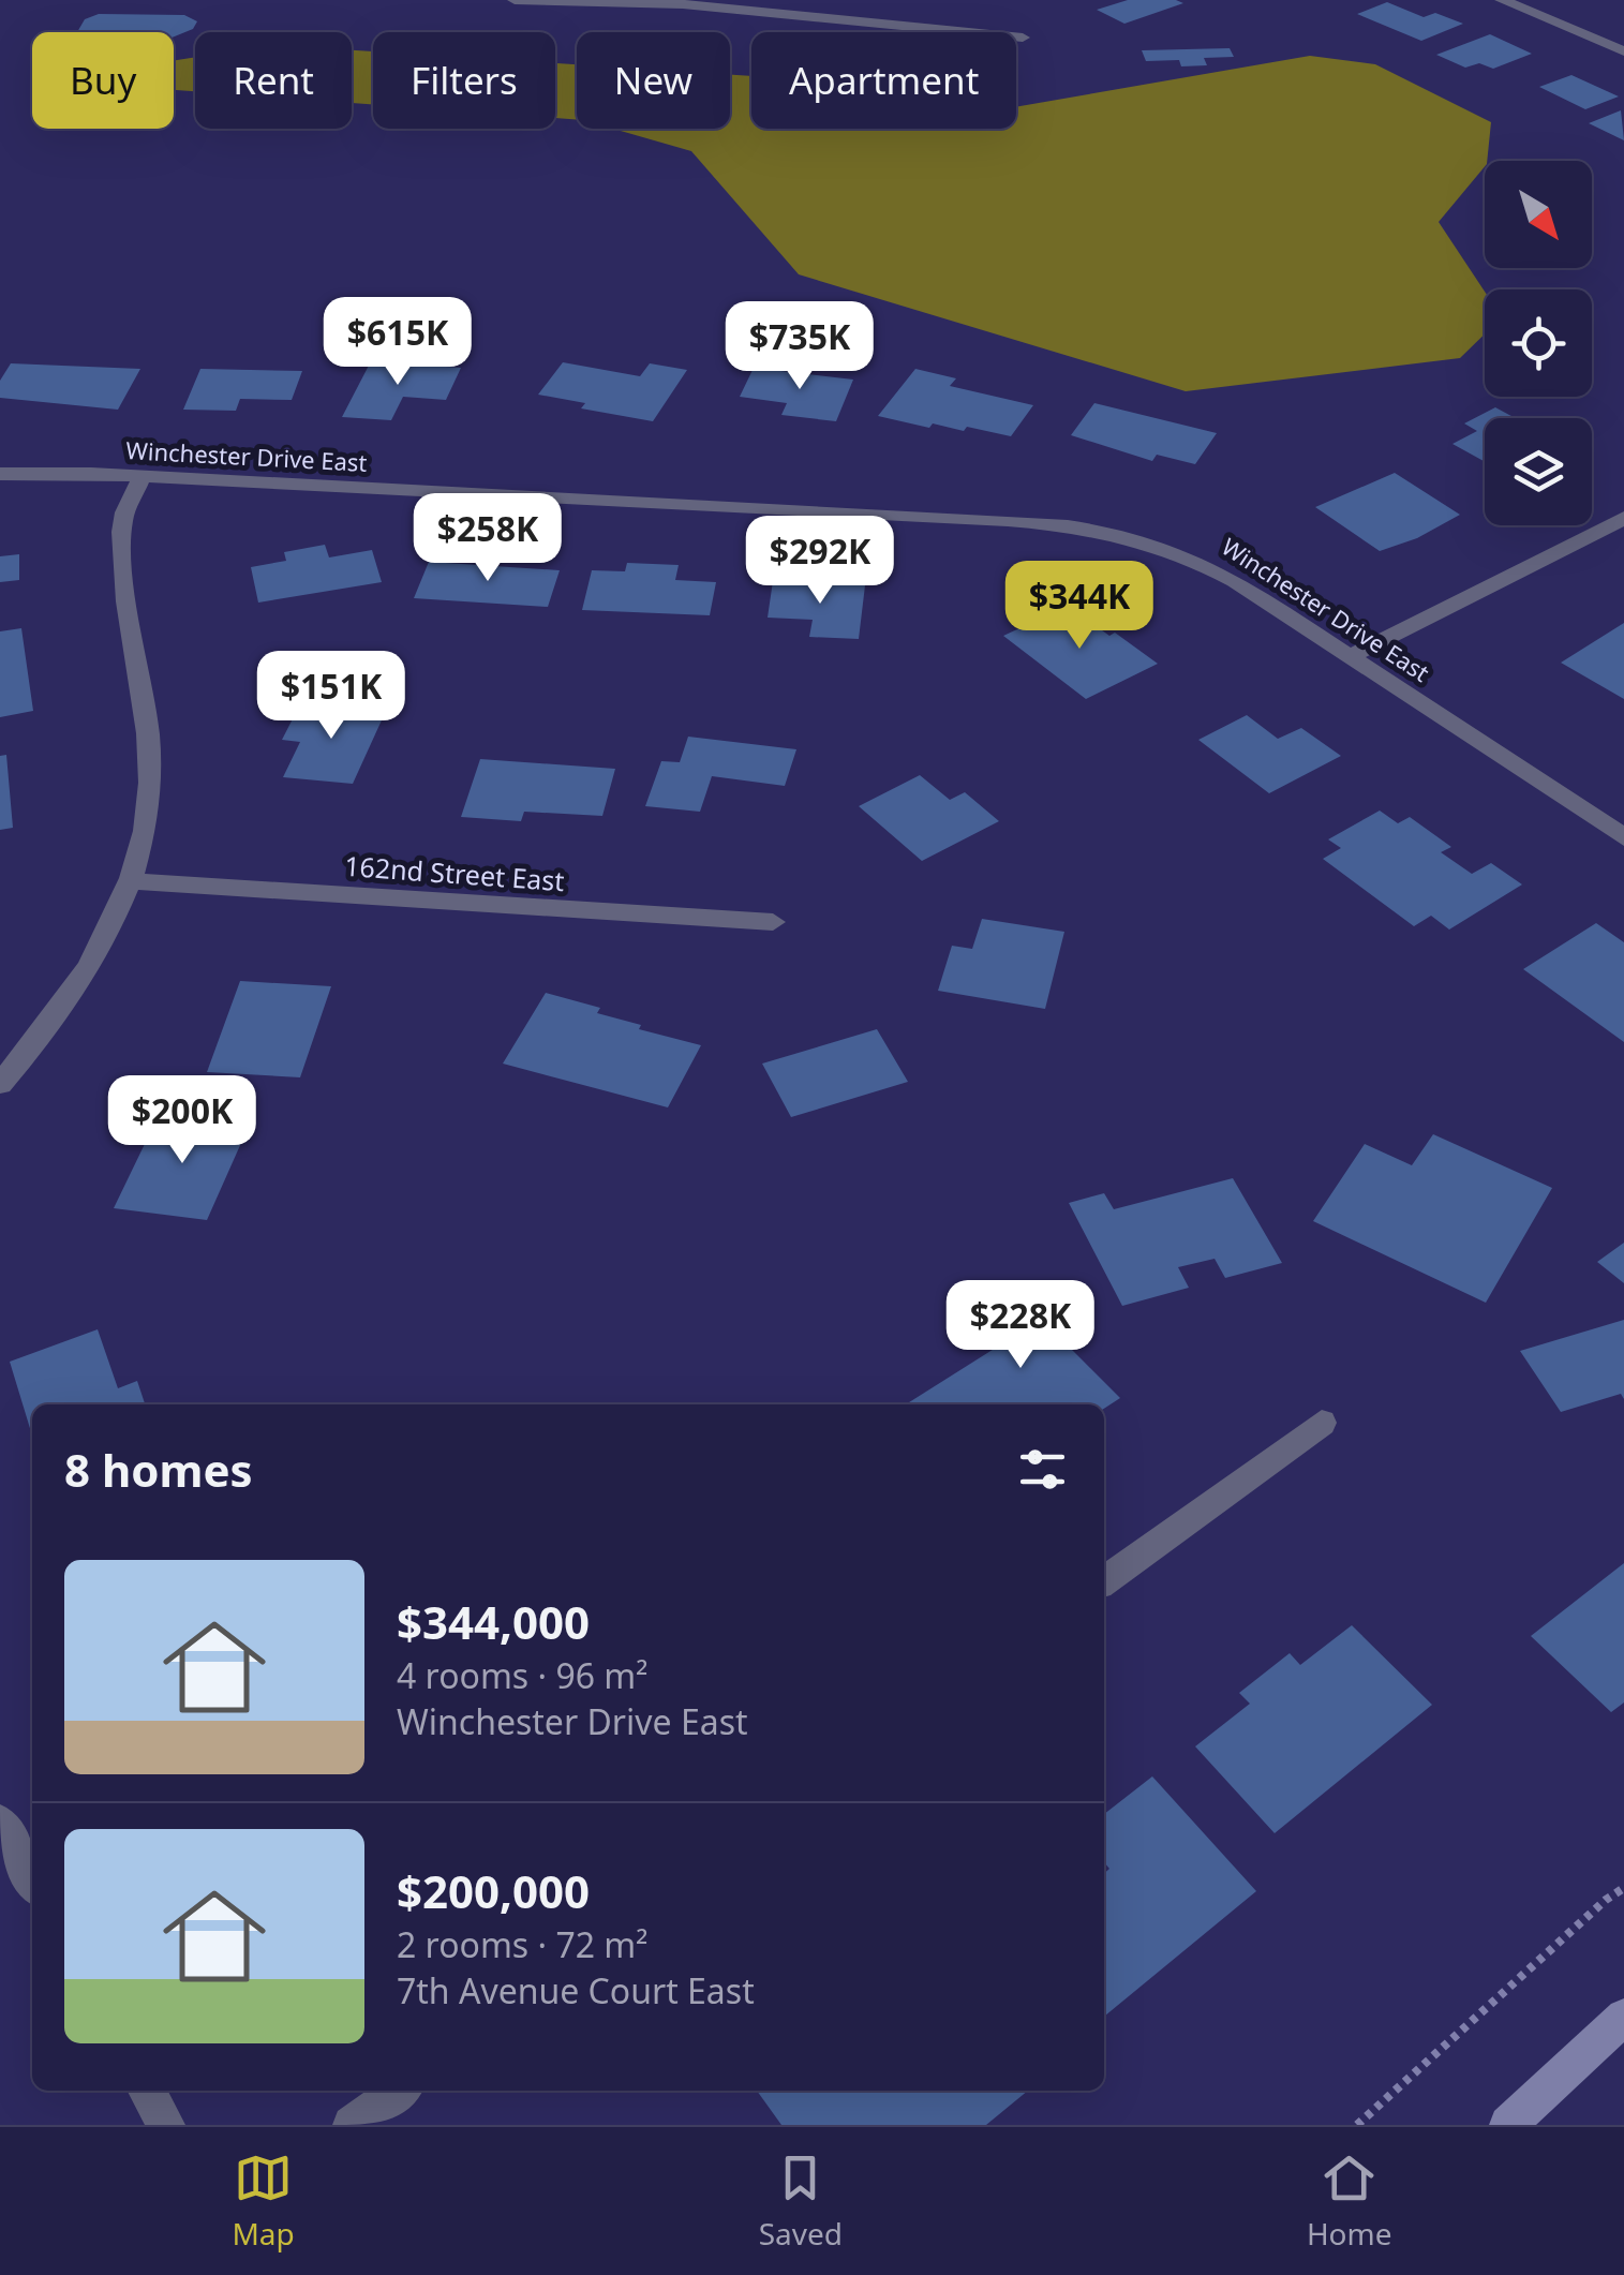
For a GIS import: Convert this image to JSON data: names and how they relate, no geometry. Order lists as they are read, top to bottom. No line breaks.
{"streets":{"street":["Winchester Drive East","162nd Street East"]},"north":"bottom right","page":{"chip":["Buy","Rent","Filters","New","Apartment"],"price":["$615K","$735K","$258K","$292K","$344K","$151K","$200K","$228K"],"heading":"8 homes","list":[{"name":"$344,000","note":"4 rooms · 96 m² · Winchester Drive East"},{"name":"$200,000","note":"2 rooms · 72 m² · 7th Avenue Court East"}],"tabs":["Map","Saved","Home"]}}
